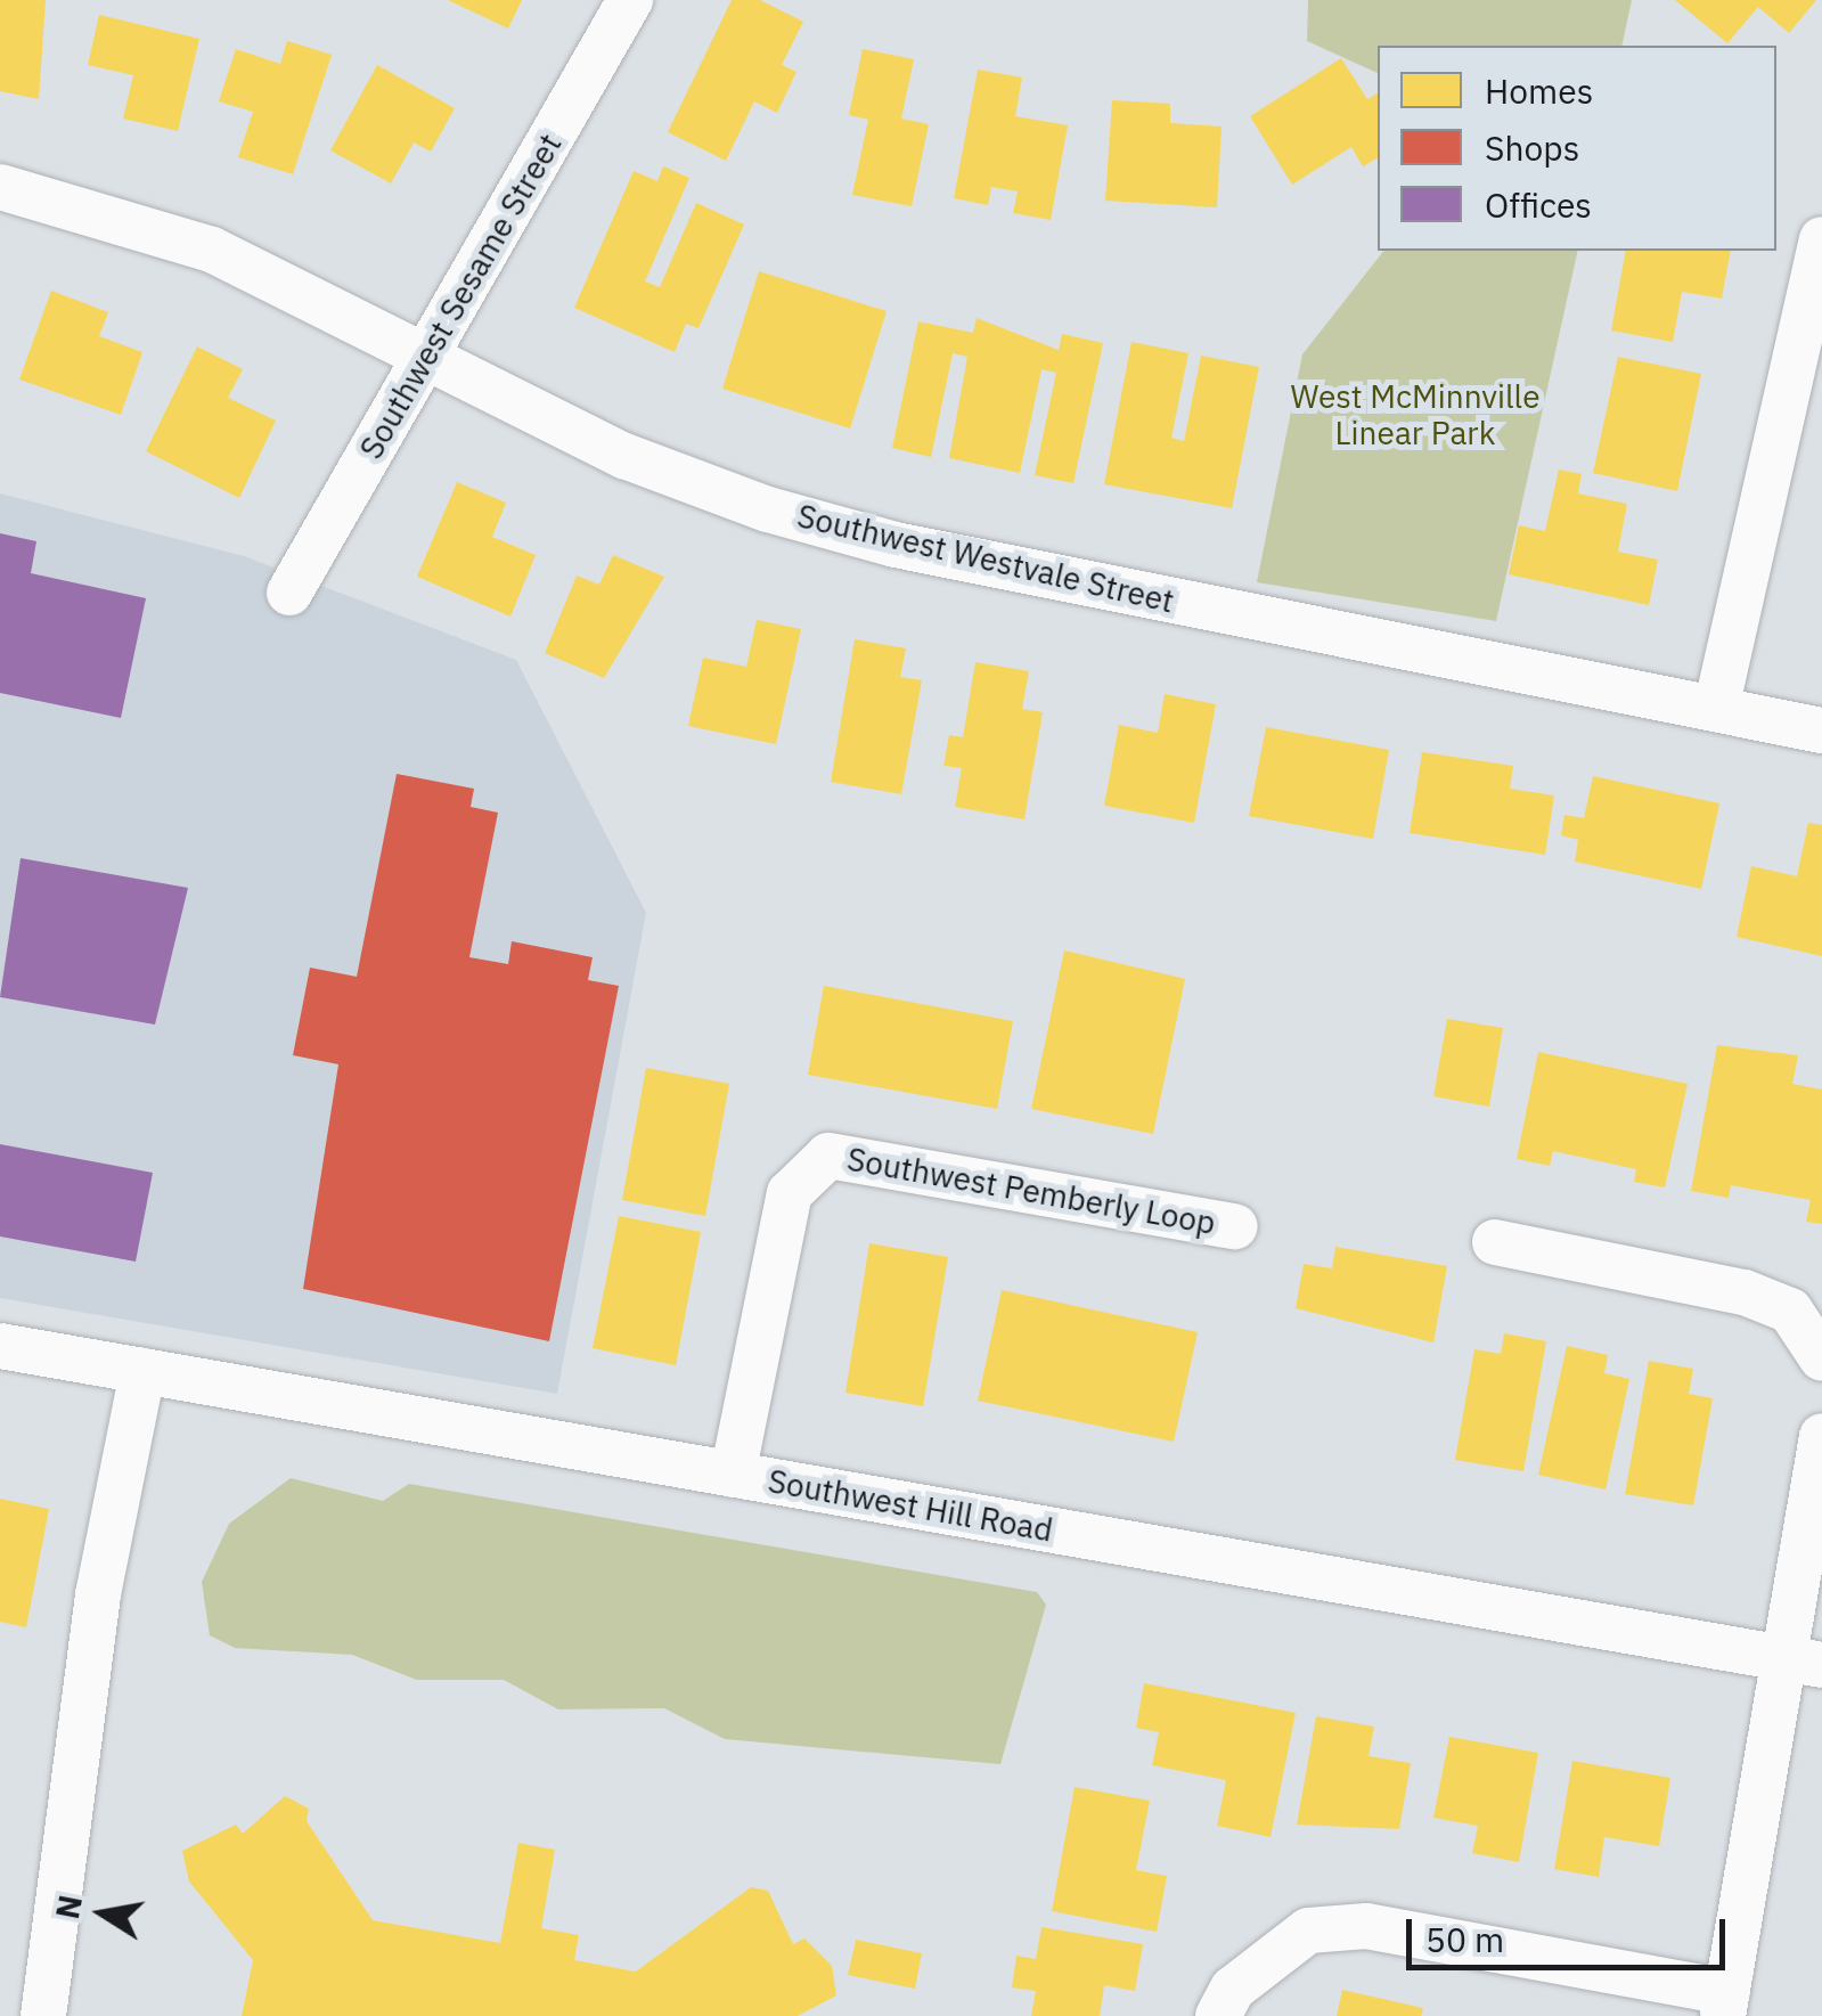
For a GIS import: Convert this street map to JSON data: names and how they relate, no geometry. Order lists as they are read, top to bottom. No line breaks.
{"streets":{"street":["Southwest Sesame Street","Southwest Westvale Street","Southwest Pemberly Loop","Southwest Hill Road"]},"crossings":[["Southwest Sesame Street","Southwest Westvale Street"],["Southwest Pemberly Loop","Southwest Hill Road"]],"parks":["West McMinnville Linear Park"],"legend":["Homes","Shops","Offices"],"scale_bar":"50 m","north":"left"}
